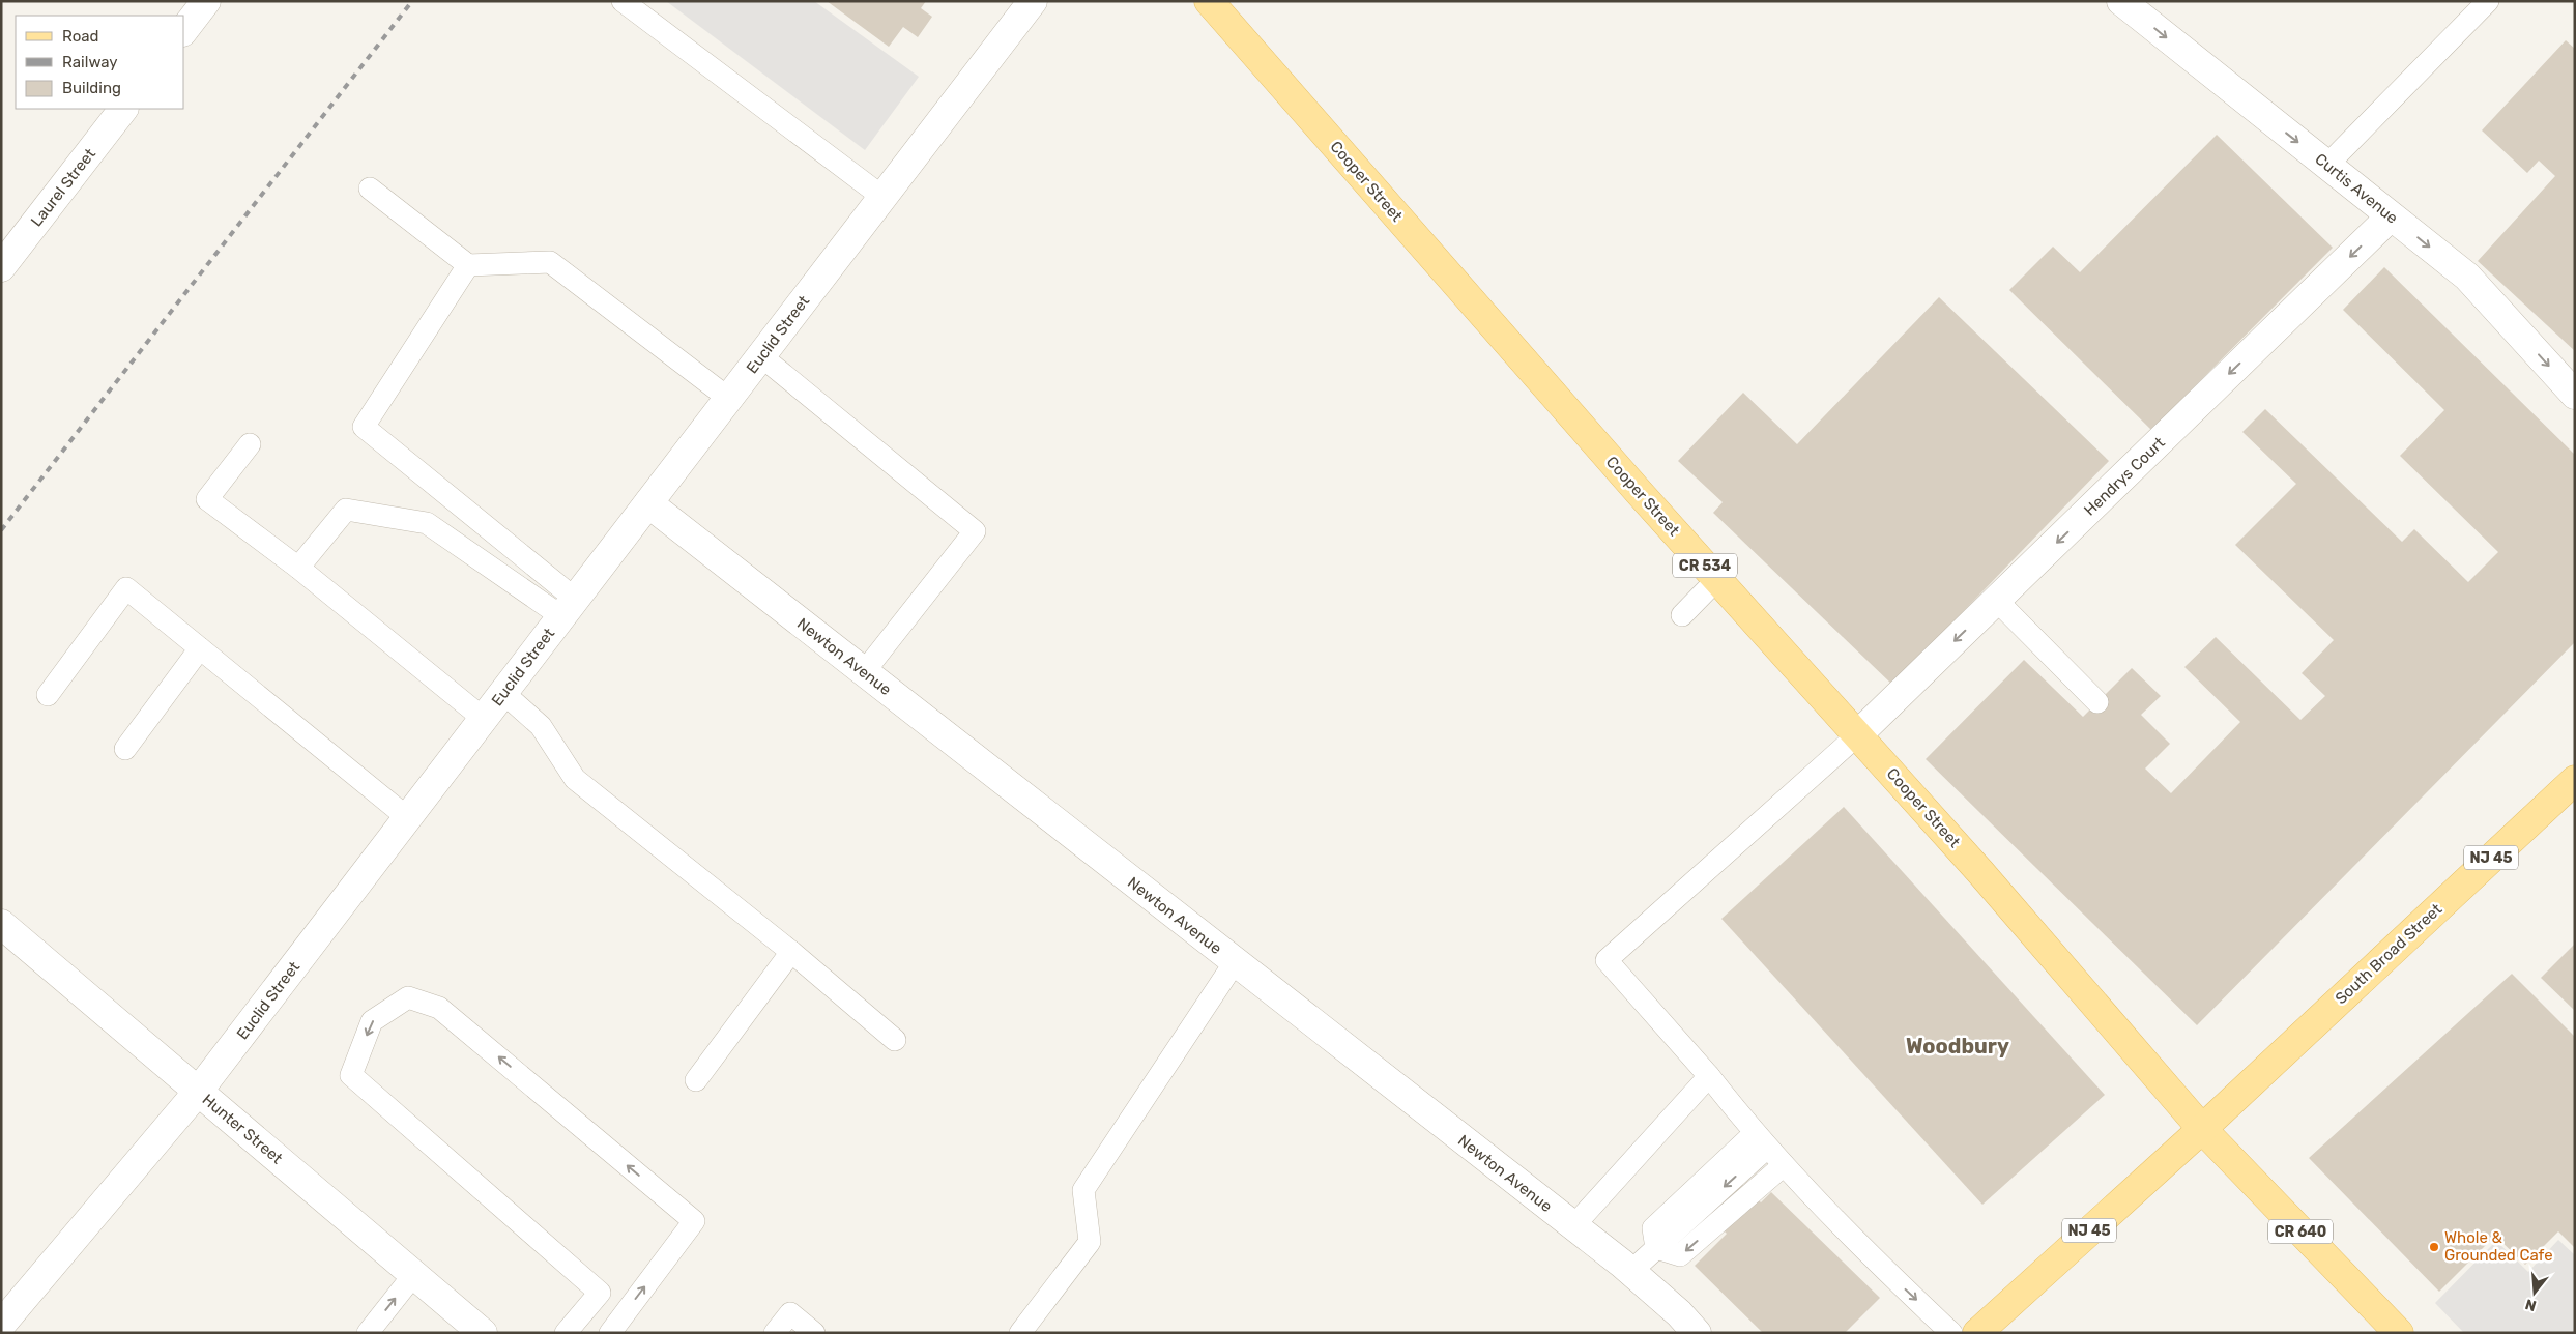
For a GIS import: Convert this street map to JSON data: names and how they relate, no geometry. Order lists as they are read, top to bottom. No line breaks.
{"streets":{"main road":["Cooper Street","CR 534","NJ 45","South Broad Street","CR 640"],"street":["Laurel Street","Curtis Avenue","Euclid Street","Hendrys Court","Newton Avenue","Hunter Street"]},"crossings":[["Cooper Street","Hendrys Court"],["Cooper Street","NJ 45"],["Cooper Street","South Broad Street"],["Cooper Street","CR 640"],["Curtis Avenue","Hendrys Court"],["Euclid Street","Newton Avenue"],["Euclid Street","Hunter Street"],["NJ 45","South Broad Street"],["NJ 45","CR 640"],["South Broad Street","CR 640"]],"one_way":["Curtis Avenue","Hendrys Court"],"districts":["Woodbury"],"places":["Whole & Grounded Cafe"],"legend":["Road","Railway","Building"],"north":"bottom"}
